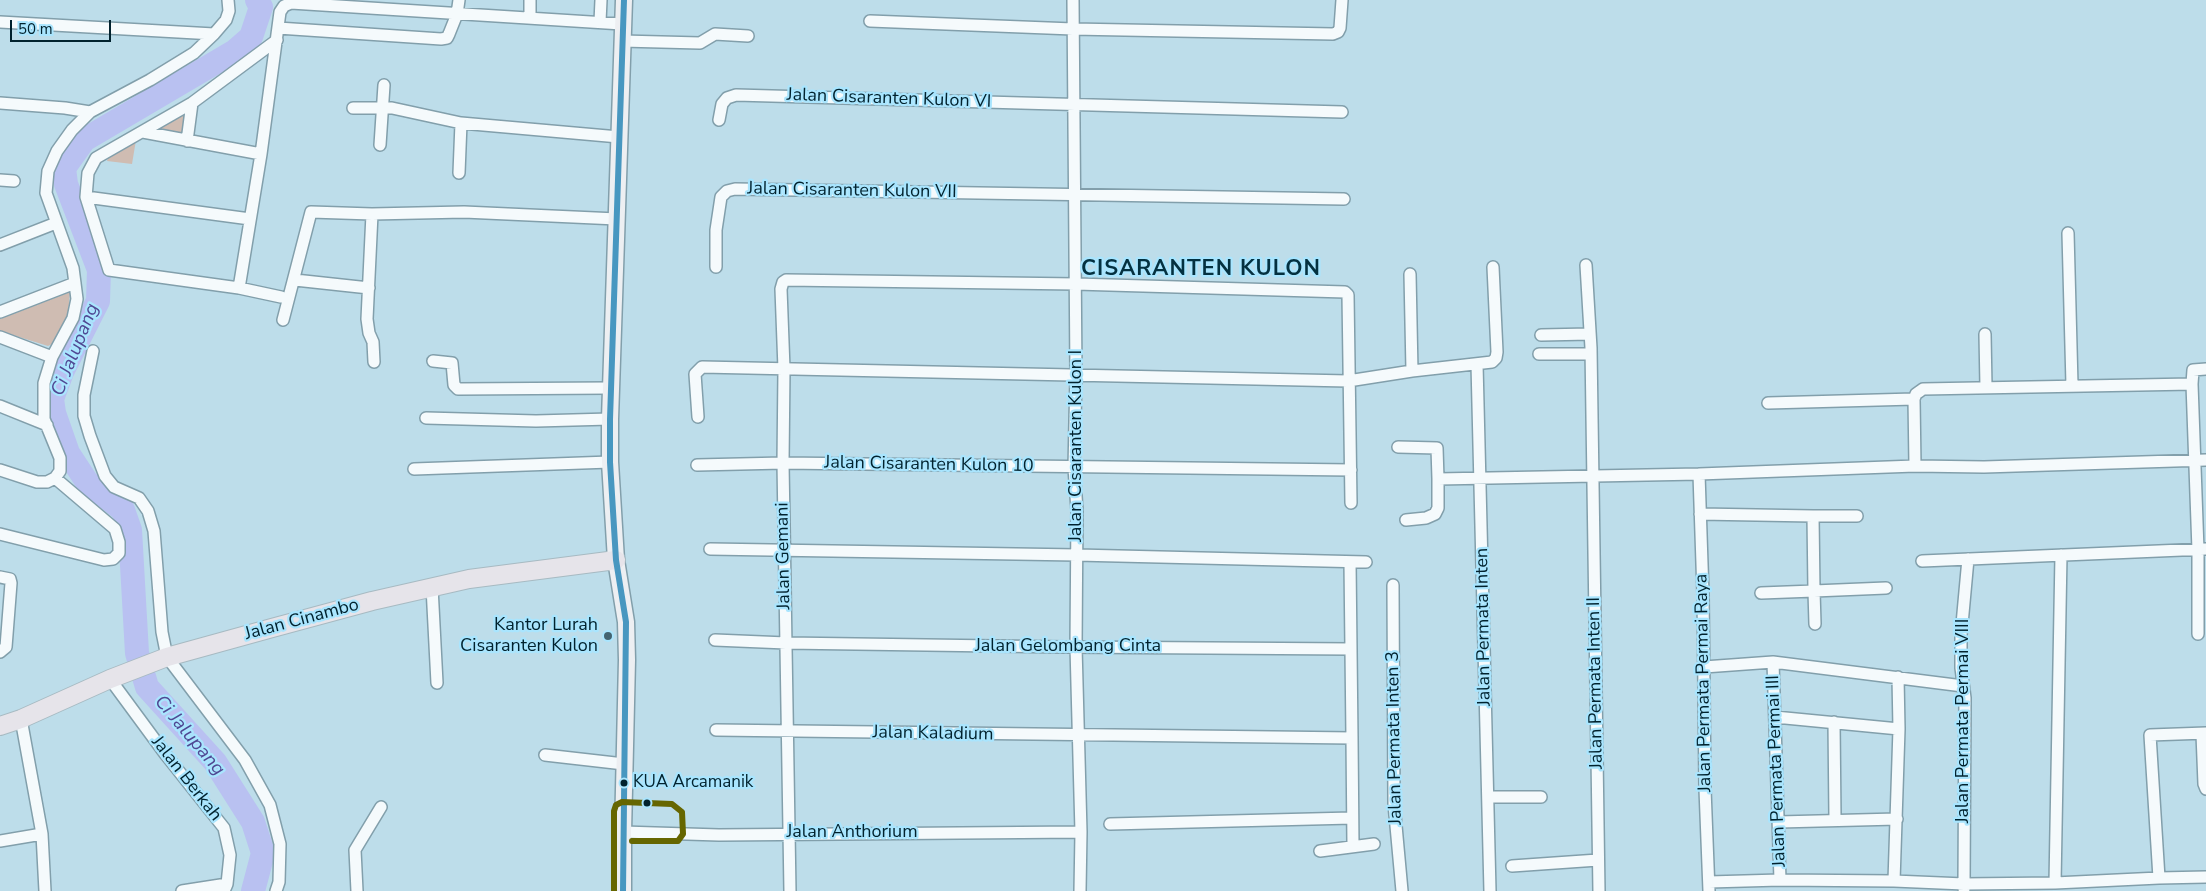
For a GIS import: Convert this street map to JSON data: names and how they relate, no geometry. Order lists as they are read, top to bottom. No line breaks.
{"streets":{"main road":["Jalan Cinambo"],"street":["Jalan Cisaranten Kulon VI","Jalan Cisaranten Kulon VII","Jalan Cisaranten Kulon I","Jalan Cisaranten Kulon 10","Jalan Gemani","Jalan Permata Inten","Jalan Gelombang Cinta","Jalan Permata Inten II","Jalan Permata Permai Raya","Jalan Permata Permai VIII","Jalan Kaladium","Jalan Permata Inten 3","Jalan Permata Permai III","Jalan Berkah","Jalan Anthorium"]},"crossings":[["Jalan Cisaranten Kulon VI","Jalan Cisaranten Kulon I"],["Jalan Cisaranten Kulon VII","Jalan Cisaranten Kulon I"],["Jalan Cisaranten Kulon I","Jalan Cisaranten Kulon 10"],["Jalan Cisaranten Kulon I","Jalan Gemani"],["Jalan Cisaranten Kulon I","Jalan Gelombang Cinta"],["Jalan Cisaranten Kulon I","Jalan Kaladium"],["Jalan Cisaranten Kulon I","Jalan Anthorium"],["Jalan Cisaranten Kulon 10","Jalan Gemani"],["Jalan Gemani","Jalan Gelombang Cinta"],["Jalan Gemani","Jalan Kaladium"],["Jalan Gemani","Jalan Anthorium"],["Jalan Cinambo","Jalan Berkah"]],"districts":["CISARANTEN KULON"],"water":["Ci Jalupang"],"places":["Kantor Lurah Cisaranten Kulon","KUA Arcamanik"],"scale_bar":"50 m"}
